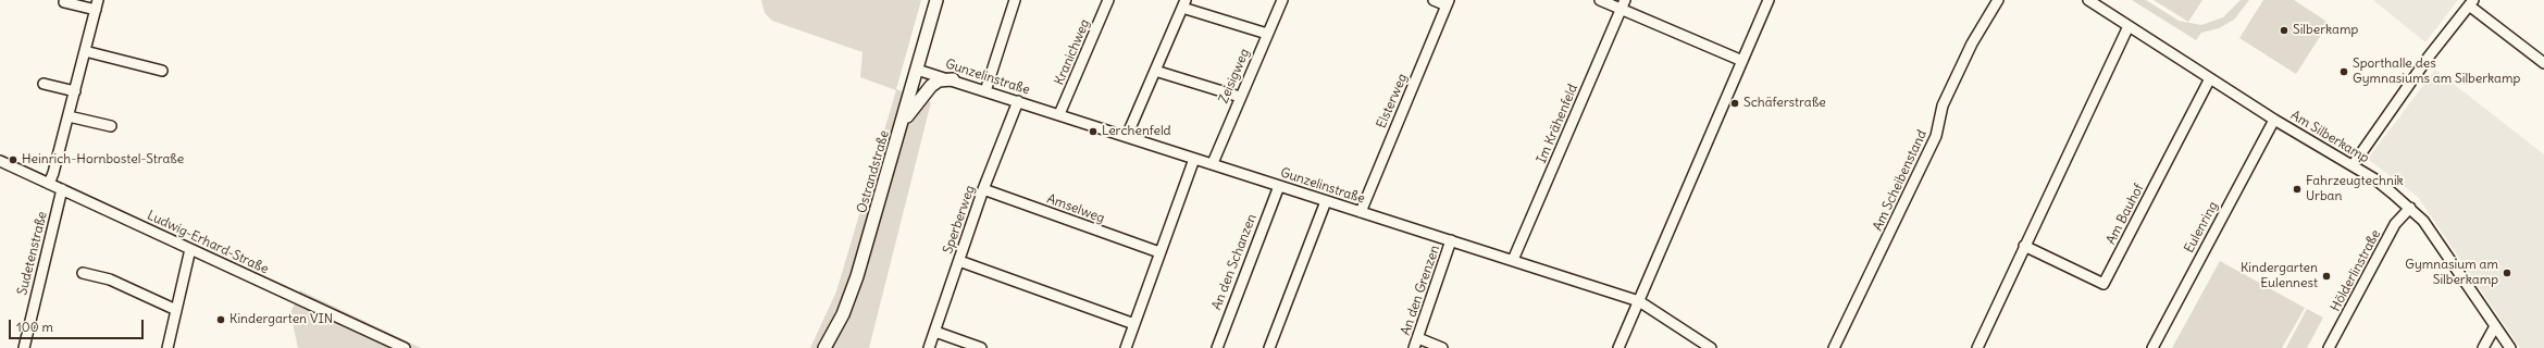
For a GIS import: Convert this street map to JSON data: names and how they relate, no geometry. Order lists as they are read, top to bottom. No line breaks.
{"streets":{"main road":["Ostrandstraße"],"street":["Kranichweg","Zeisigweg","Gunzelinstraße","Elsterweg","Im Krähenfeld","Am Silberkamp","Am Scheibenstand","Amselweg","Am Bauhof","Sperberweg","Eulenring","Ludwig-Erhard-Straße","Sudetenstraße","An den Schanzen","Hölderlinstraße","An den Grenzen"]},"crossings":[["Kranichweg","Gunzelinstraße"],["Zeisigweg","Gunzelinstraße"],["Gunzelinstraße","Elsterweg"],["Gunzelinstraße","Im Krähenfeld"],["Gunzelinstraße","Ostrandstraße"],["Gunzelinstraße","Sperberweg"],["Gunzelinstraße","An den Schanzen"],["Gunzelinstraße","An den Grenzen"],["Am Silberkamp","Am Bauhof"],["Am Silberkamp","Eulenring"],["Am Silberkamp","Hölderlinstraße"],["Amselweg","Sperberweg"],["Ludwig-Erhard-Straße","Sudetenstraße"]],"places":["Silberkamp","Sporthalle des Gymnasiums am Silberkamp","Schäferstraße","Lerchenfeld","Heinrich-Hornbostel-Straße","Fahrzeugtechnik Urban","Gymnasium am Silberkamp","Kindergarten Eulennest","Kindergarten VIN"],"scale_bar":"100 m"}
